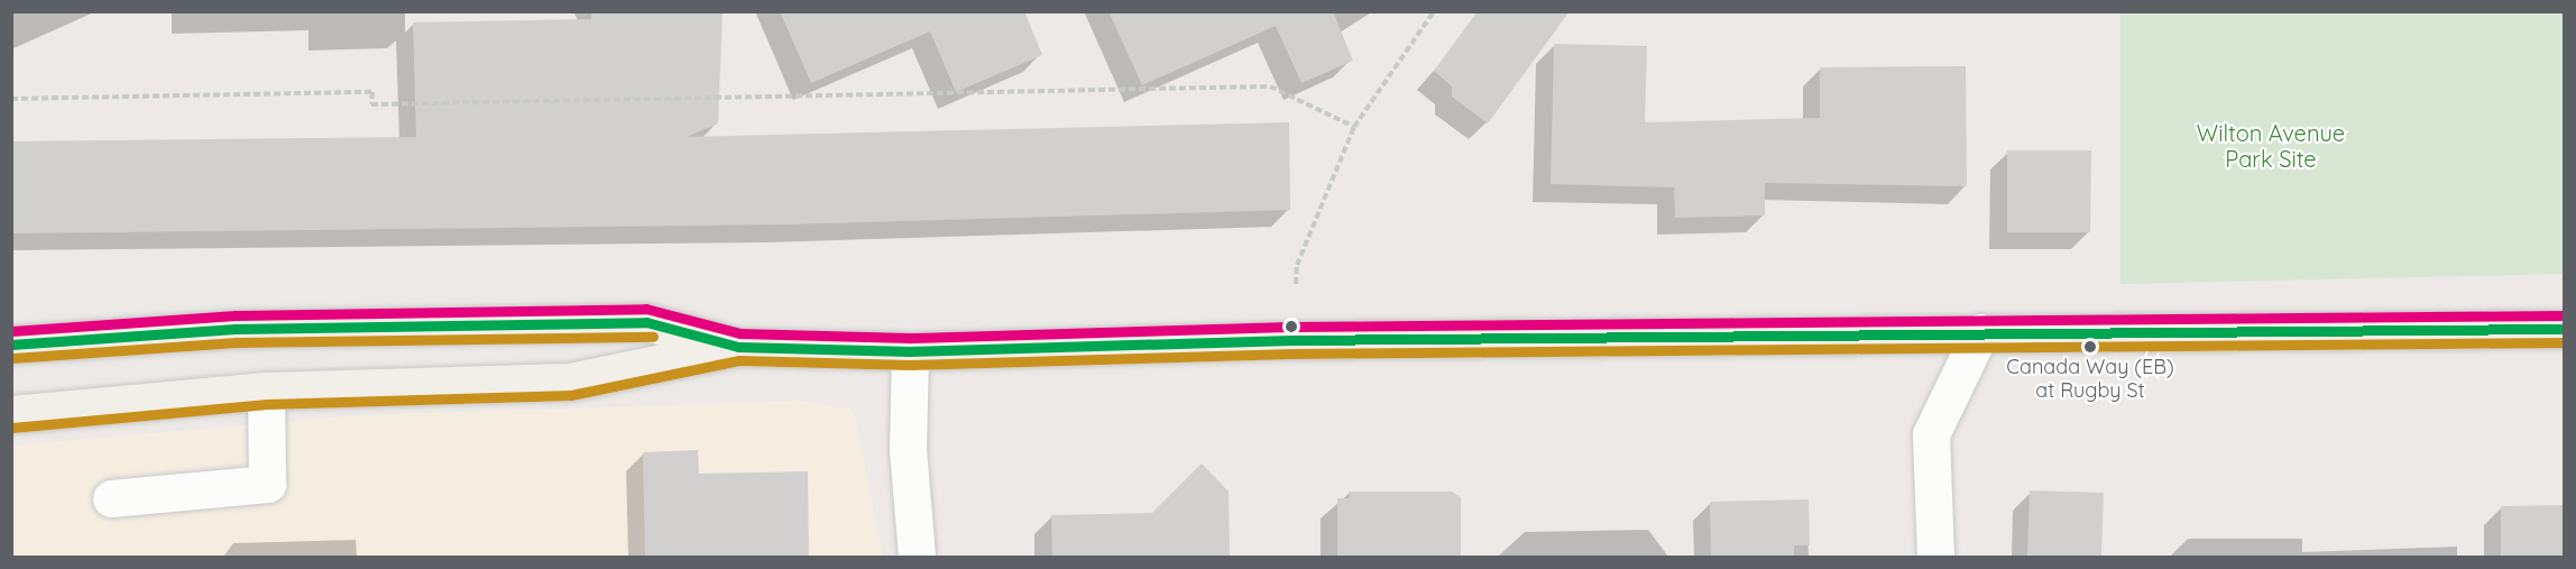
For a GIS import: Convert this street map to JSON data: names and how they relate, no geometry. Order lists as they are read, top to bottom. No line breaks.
{"parks":["Wilton Avenue Park Site"],"places":["Canada Way (EB) at Rugby St"]}
